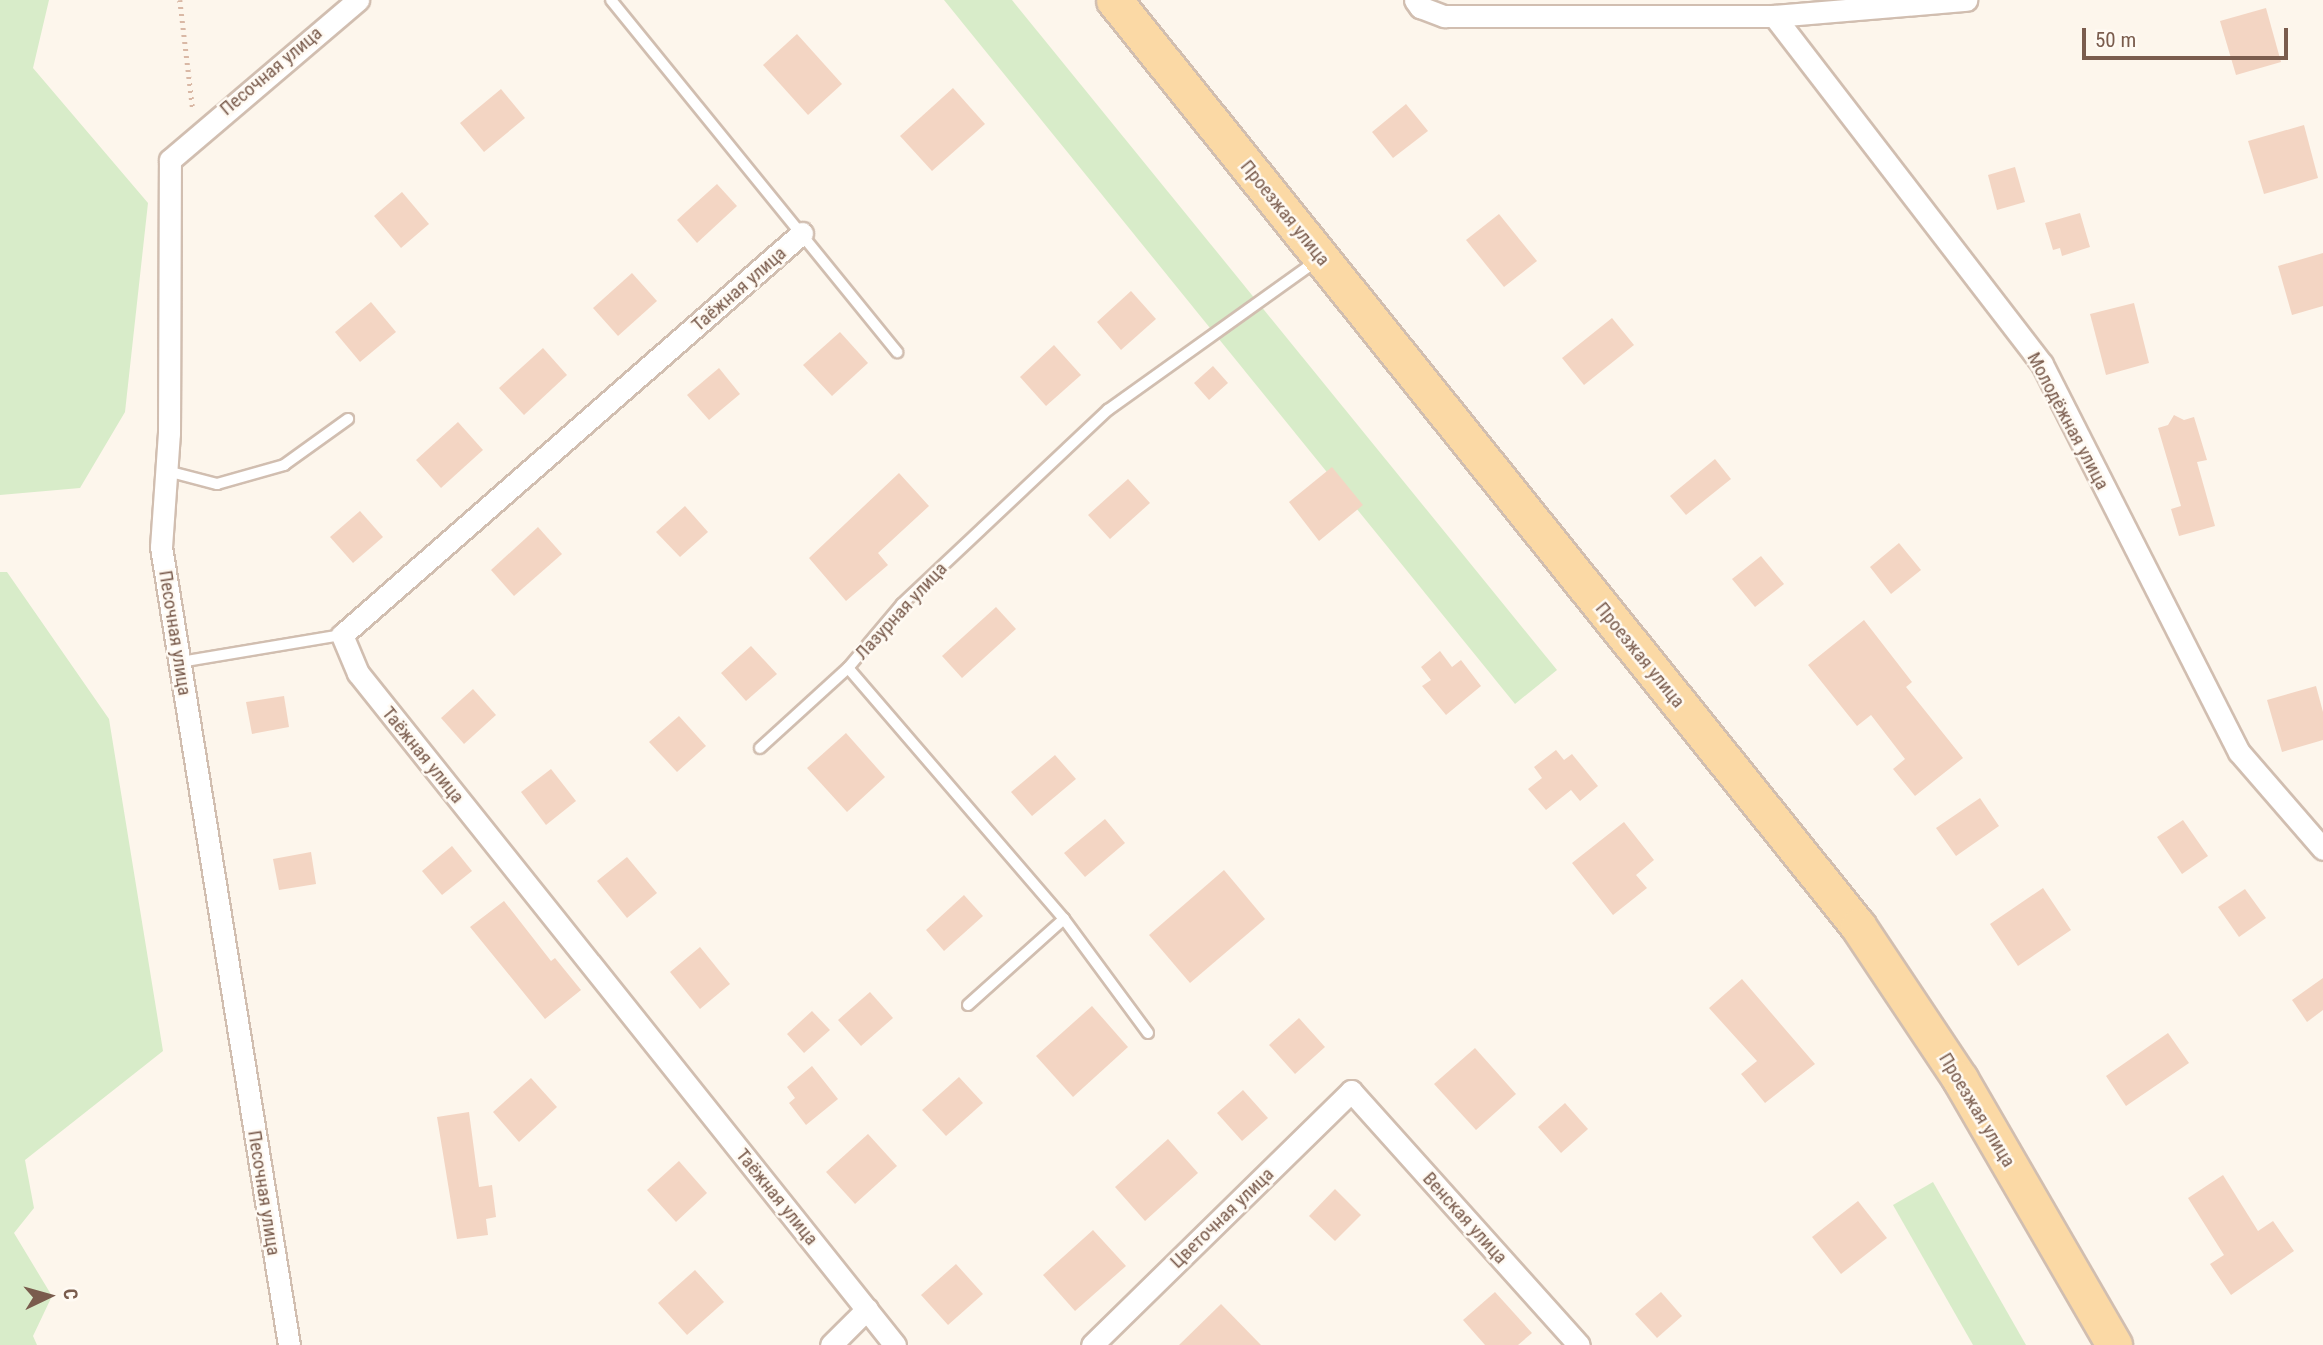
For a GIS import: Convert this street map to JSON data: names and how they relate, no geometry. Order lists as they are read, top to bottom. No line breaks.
{"streets":{"main road":["Проезжая улица"],"street":["Песочная улица","Таёжная улица","Молодёжная улица","Цветочная улица","Венская улица"],"lane":["Лазурная улица"]},"crossings":[["Проезжая улица","Лазурная улица"],["Цветочная улица","Венская улица"]],"scale_bar":"50 m","north":"right"}
